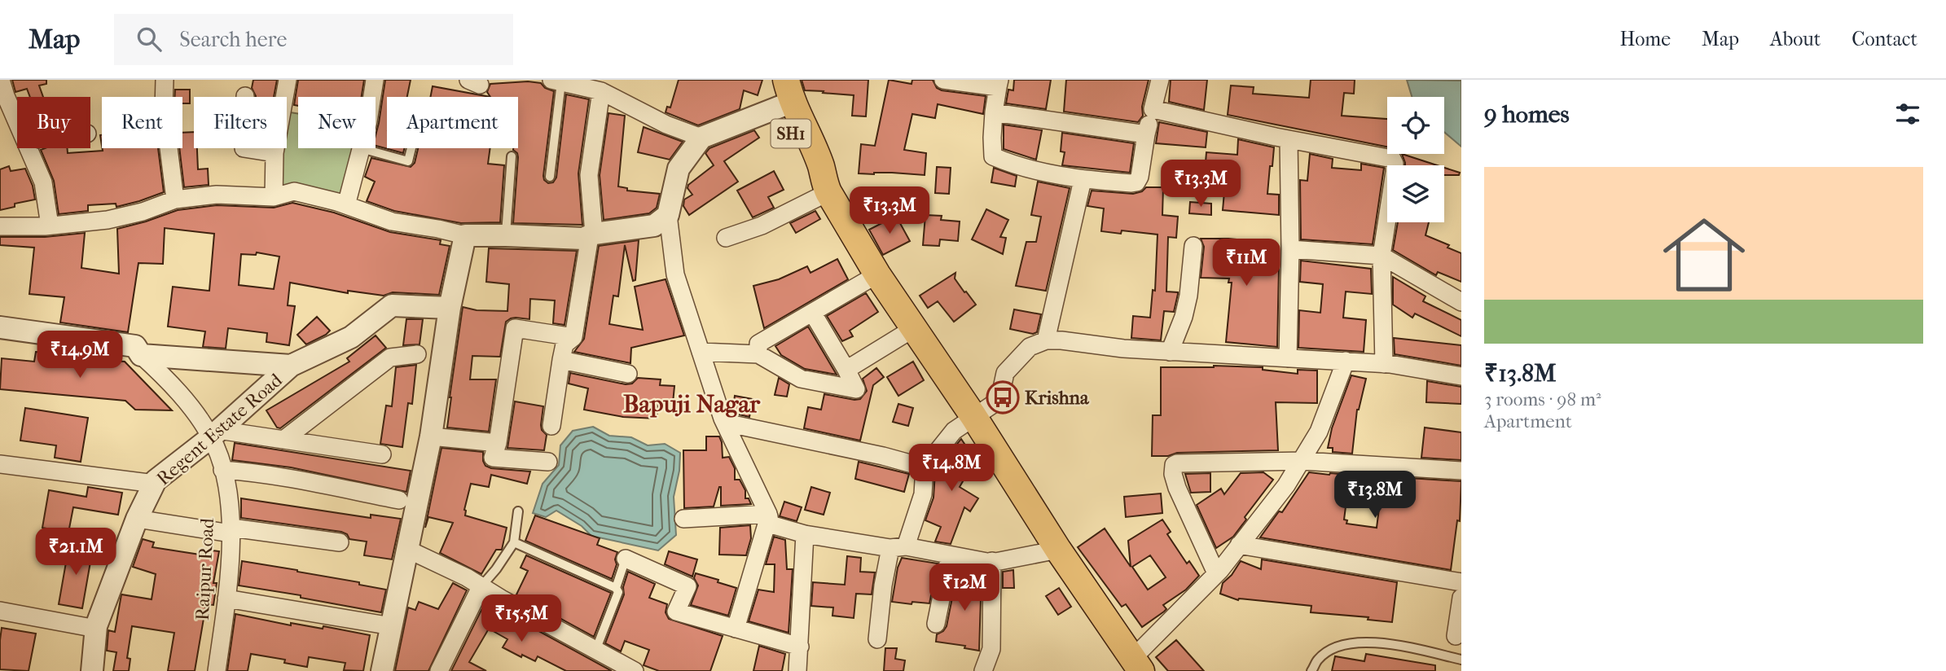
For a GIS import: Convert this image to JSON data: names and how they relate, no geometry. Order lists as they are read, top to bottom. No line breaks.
{"streets":{"main road":["SH1"],"street":["Regent Estate Road","Raipur Road"]},"crossings":[["Regent Estate Road","Raipur Road"]],"districts":["Bapuji Nagar"],"places":{"bus stop":["Krishna"]},"page":{"header":"Map","search":"Search here","nav":["Home","Map","About","Contact"],"heading":"9 homes","chip":["Buy","Rent","Filters","New","Apartment"],"list":[{"name":"₹13.8M","note":"3 rooms · 98 m² · Apartment"}],"price":["₹13.3M","₹13.3M","₹11M","₹14.9M","₹14.8M","₹13.8M","₹21.1M","₹12M","₹15.5M"]}}
